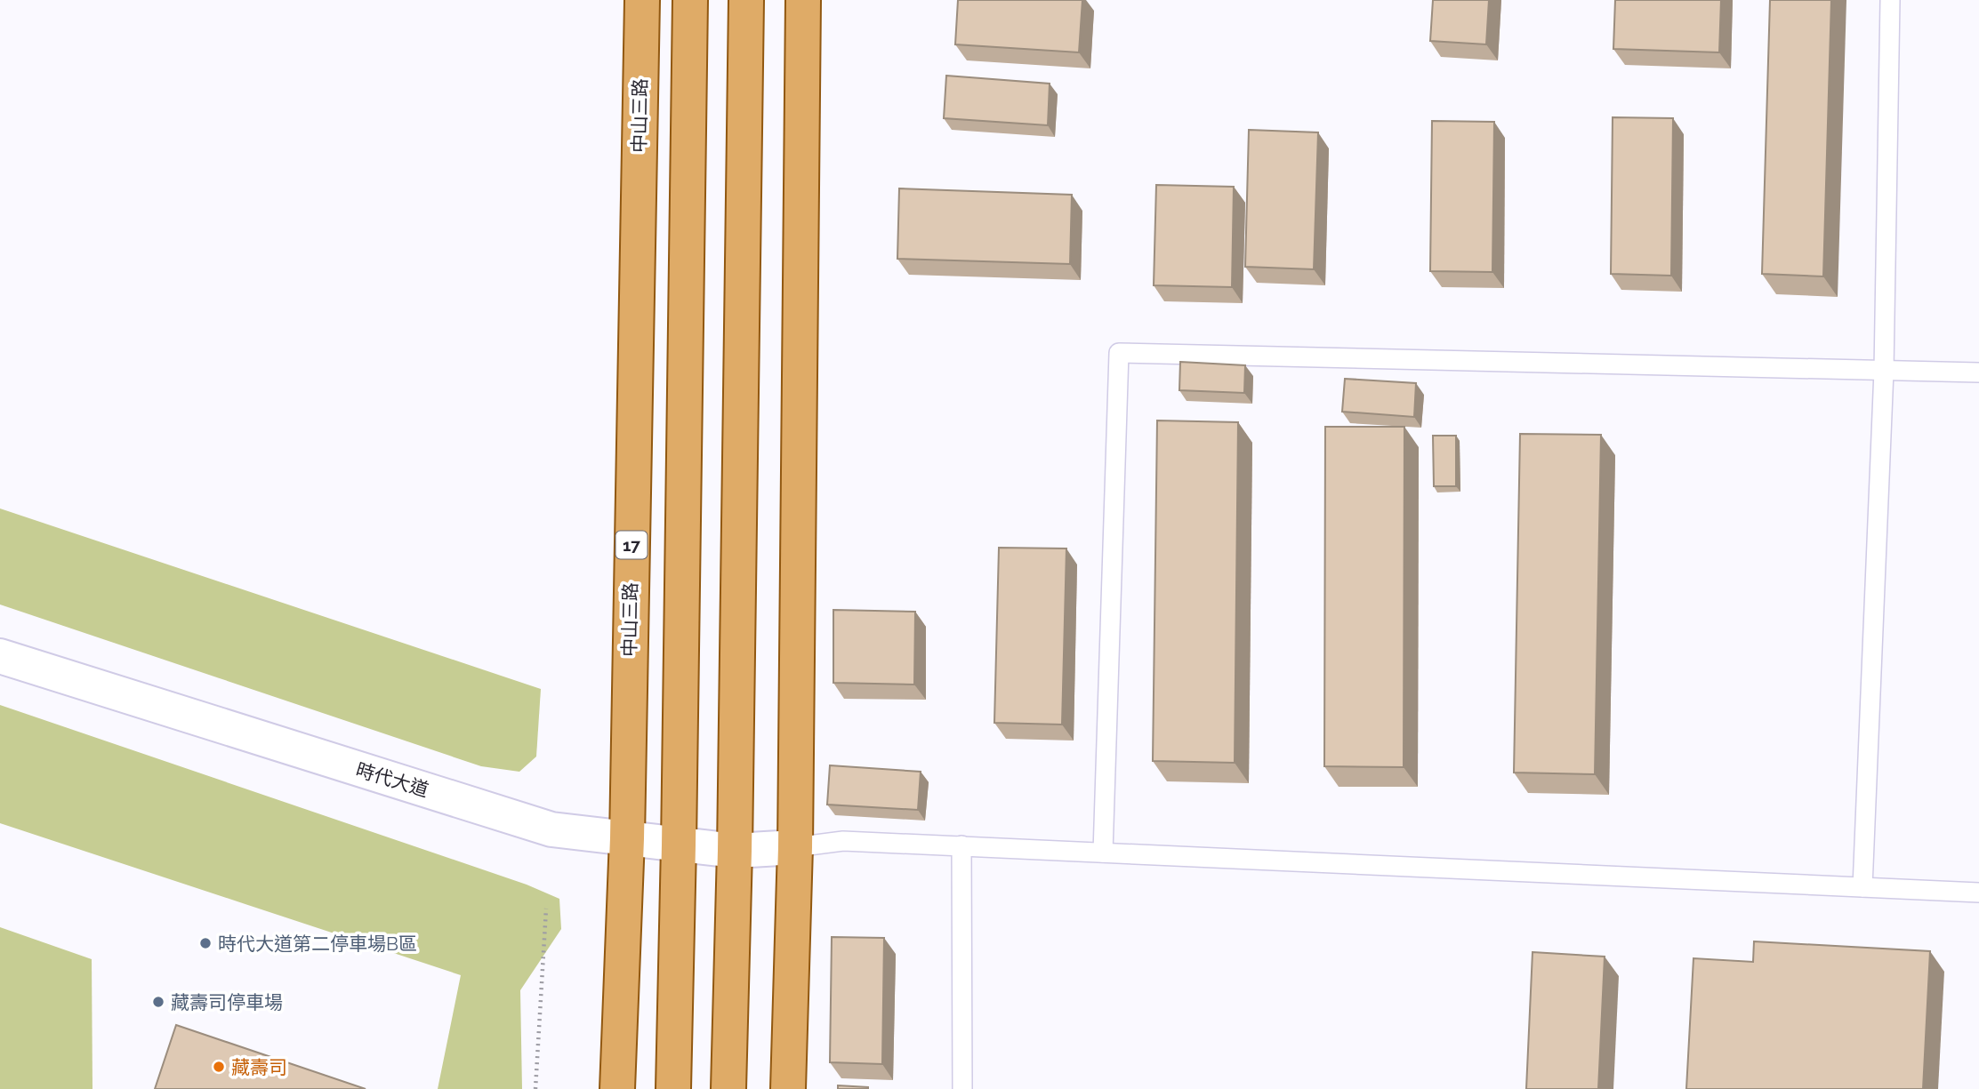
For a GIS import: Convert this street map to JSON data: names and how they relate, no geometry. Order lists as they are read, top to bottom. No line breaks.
{"streets":{"main road":["中山三路","17"],"street":["時代大道"]},"crossings":[["中山三路","時代大道"]],"places":["時代大道第二停車場B區","藏壽司停車場","藏壽司"]}
